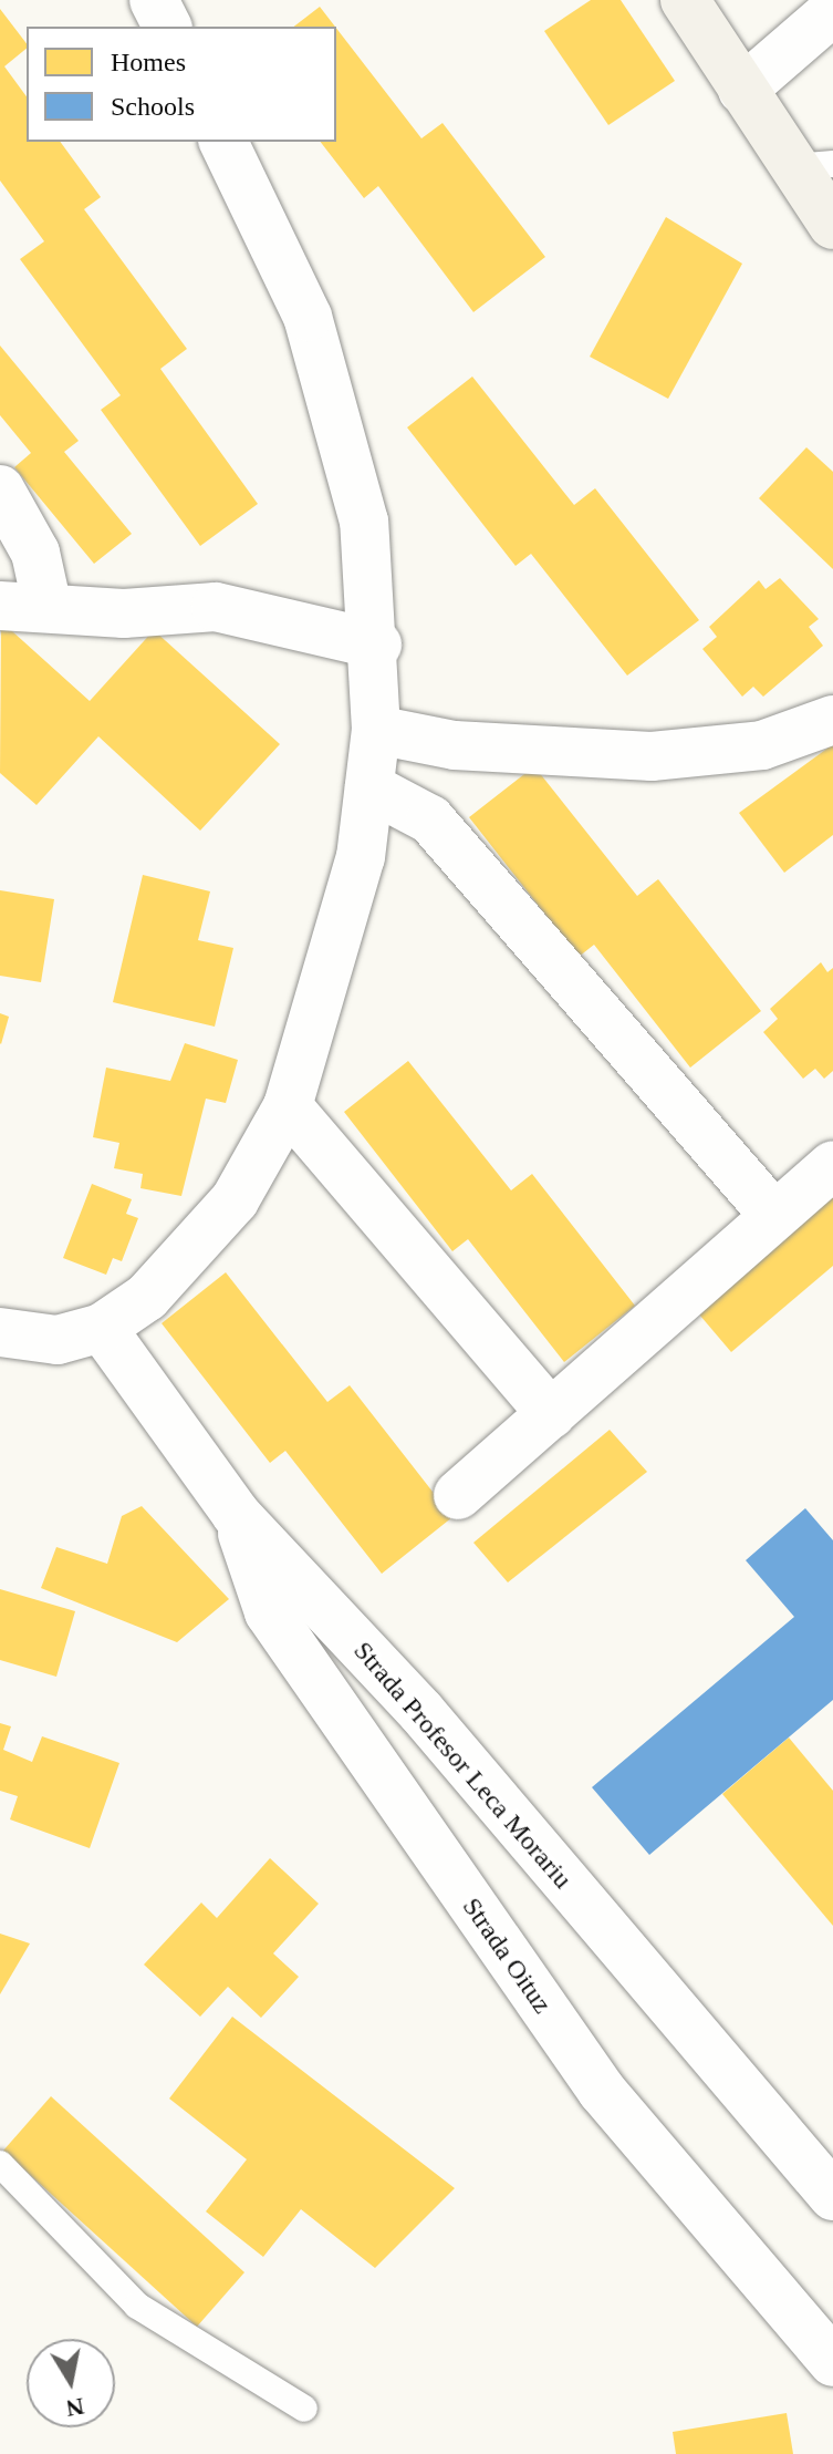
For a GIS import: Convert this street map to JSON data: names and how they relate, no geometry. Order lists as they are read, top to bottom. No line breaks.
{"streets":{"street":["Strada Profesor Leca Morariu","Strada Oituz"]},"crossings":[["Strada Profesor Leca Morariu","Strada Oituz"]],"legend":["Homes","Schools"],"north":"bottom"}
